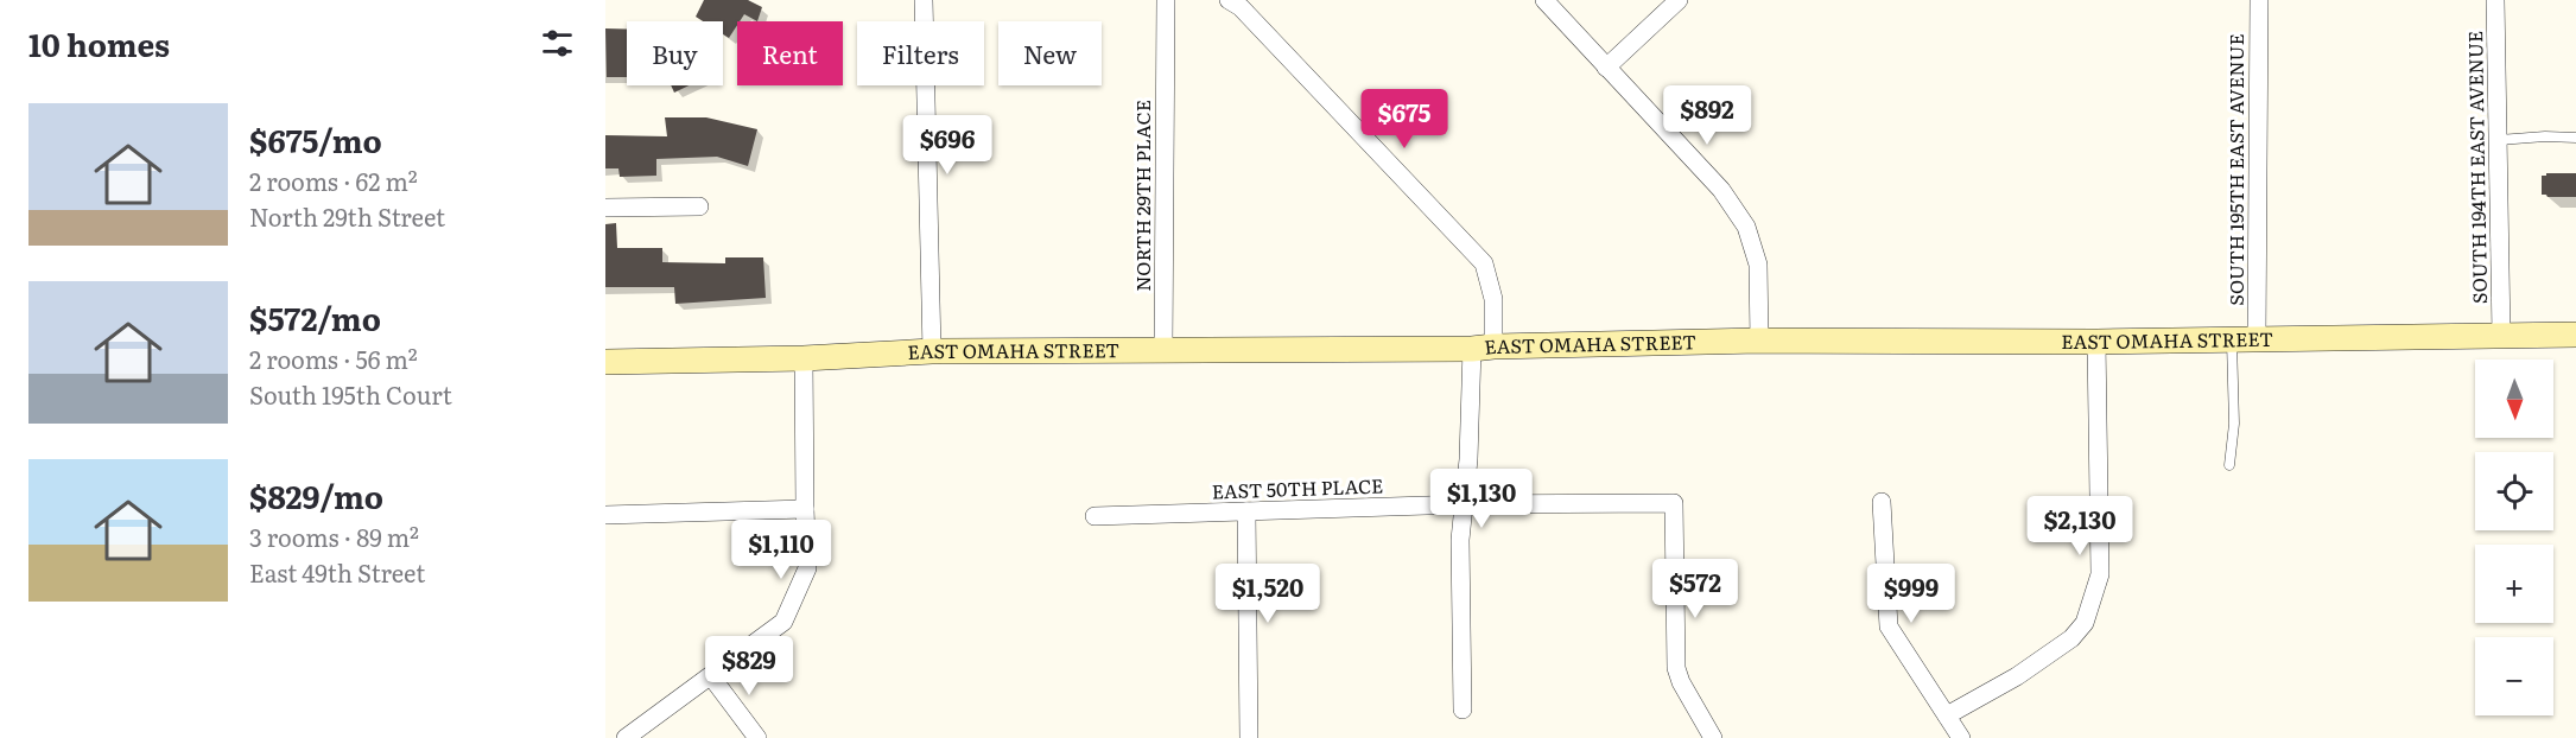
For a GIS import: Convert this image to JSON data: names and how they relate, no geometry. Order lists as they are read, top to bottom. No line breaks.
{"streets":{"street":["SOUTH 194TH EAST AVENUE","SOUTH 195TH EAST AVENUE","NORTH 29TH PLACE","EAST OMAHA STREET","EAST 50TH PLACE"]},"crossings":[["SOUTH 194TH EAST AVENUE","EAST OMAHA STREET"],["SOUTH 195TH EAST AVENUE","EAST OMAHA STREET"],["NORTH 29TH PLACE","EAST OMAHA STREET"]],"north":"bottom","page":{"heading":"10 homes","chip":["Buy","Rent","Filters","New"],"list":[{"name":"$675/mo","note":"2 rooms · 62 m² · North 29th Street"},{"name":"$572/mo","note":"2 rooms · 56 m² · South 195th Court"},{"name":"$829/mo","note":"3 rooms · 89 m² · East 49th Street"}],"price":["$892","$675","$696","$1,130","$2,130","$1,110","$572","$1,520","$999","$829"],"map_buttons":["+","−"]}}
